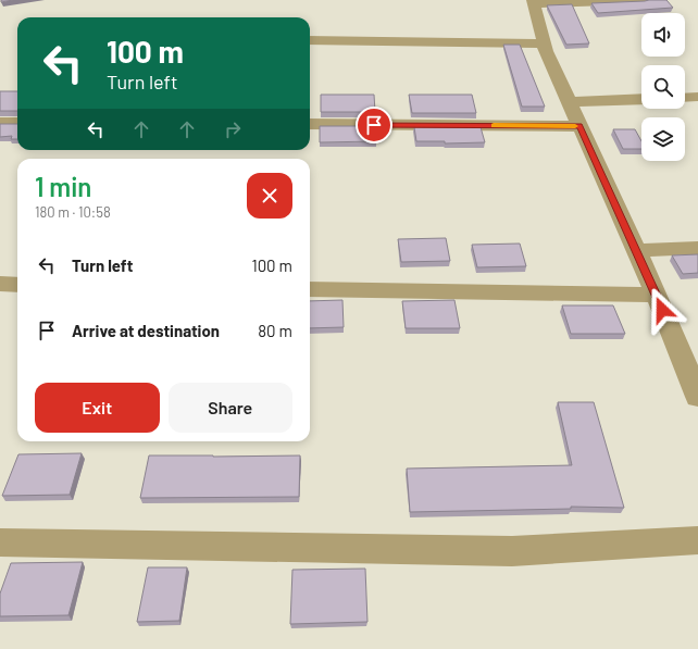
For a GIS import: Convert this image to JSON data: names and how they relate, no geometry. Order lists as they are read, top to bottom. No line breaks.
{"page":{"turn":["100 m","Turn left"],"heading":["1 min","180 m · 10:58"],"list":[{"name":"Turn left","value":"100 m"},{"name":"Arrive at destination","value":"80 m"}],"buttons":["Exit","Share"]}}
